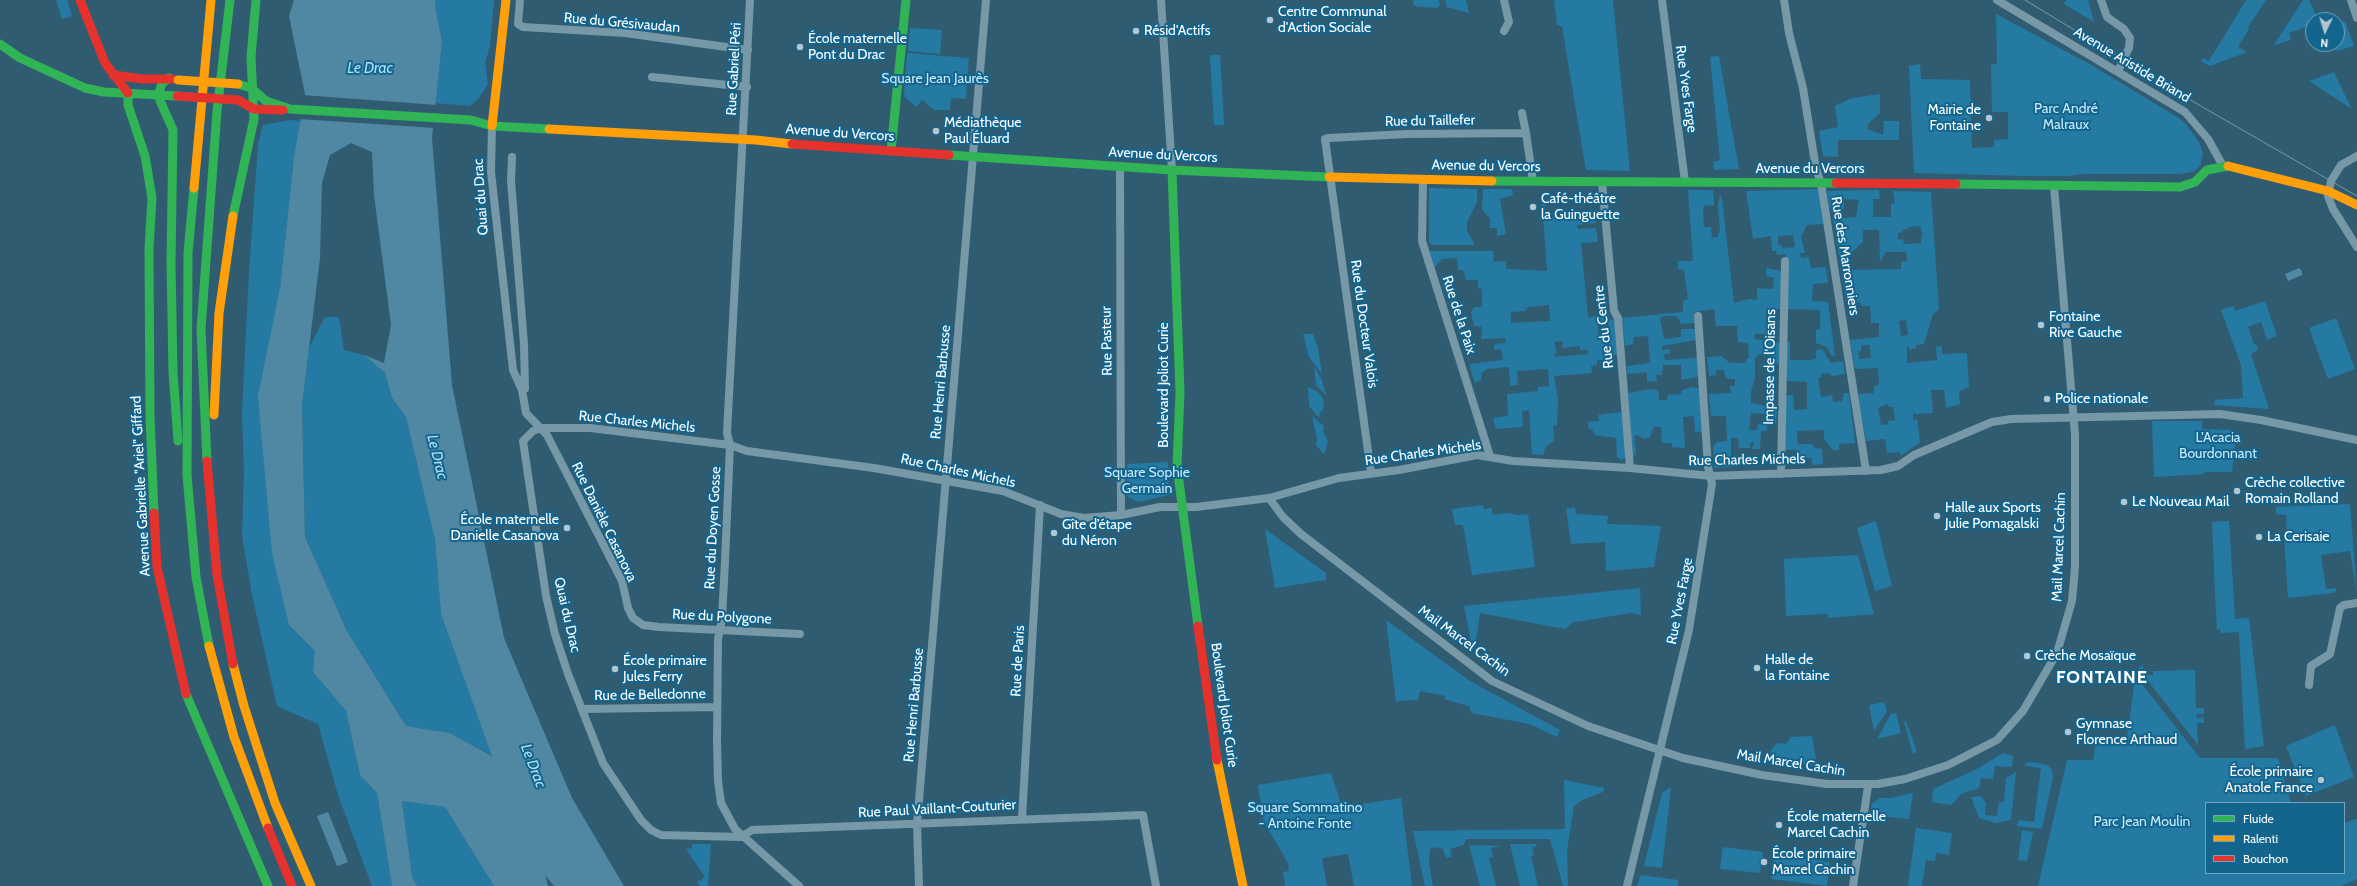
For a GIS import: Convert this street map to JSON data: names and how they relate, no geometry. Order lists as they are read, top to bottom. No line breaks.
{"streets":{"main road":["Avenue du Vercors","Quai du Drac","Boulevard Joliot Curie","Avenue Gabrielle \"Ariel\" Giffard"],"street":["Rue du Grésivaudan","Avenue Aristide Briand","Rue Gabriel Péri","Rue Yves Farge","Rue du Taillefer","Rue des Marronniers","Rue de la Paix","Rue du Docteur Valois","Rue du Centre","Rue Pasteur","Impasse de l'Oisans","Rue Henri Barbusse","Rue Charles Michels","Rue Danièle Casanova","Rue du Doyen Gosse","Mail Marcel Cachin","Rue du Polygone","Rue de Paris","Rue de Belledonne","Rue Paul Vaillant-Couturier"]},"crossings":[["Rue du Grésivaudan","Rue Gabriel Péri"],["Avenue Aristide Briand","Avenue du Vercors"],["Rue Gabriel Péri","Avenue du Vercors"],["Rue Gabriel Péri","Rue du Doyen Gosse"],["Rue Yves Farge","Avenue du Vercors"],["Rue Yves Farge","Rue Charles Michels"],["Rue Yves Farge","Mail Marcel Cachin"],["Rue du Taillefer","Avenue du Vercors"],["Rue du Taillefer","Rue du Docteur Valois"],["Avenue du Vercors","Quai du Drac"],["Avenue du Vercors","Rue des Marronniers"],["Avenue du Vercors","Rue de la Paix"],["Avenue du Vercors","Rue du Docteur Valois"],["Avenue du Vercors","Rue du Centre"],["Avenue du Vercors","Rue Pasteur"],["Avenue du Vercors","Rue Henri Barbusse"],["Avenue du Vercors","Boulevard Joliot Curie"],["Avenue du Vercors","Rue du Doyen Gosse"],["Avenue du Vercors","Mail Marcel Cachin"],["Quai du Drac","Rue Charles Michels"],["Quai du Drac","Rue Danièle Casanova"],["Quai du Drac","Rue de Belledonne"],["Quai du Drac","Rue Paul Vaillant-Couturier"],["Rue des Marronniers","Rue Charles Michels"],["Rue de la Paix","Rue Charles Michels"],["Rue du Docteur Valois","Rue Charles Michels"],["Rue du Centre","Rue Charles Michels"],["Rue Pasteur","Rue Charles Michels"],["Impasse de l'Oisans","Rue Charles Michels"],["Rue Henri Barbusse","Rue Charles Michels"],["Rue Henri Barbusse","Rue Paul Vaillant-Couturier"],["Boulevard Joliot Curie","Rue Charles Michels"],["Rue Charles Michels","Rue Danièle Casanova"],["Rue Charles Michels","Rue du Doyen Gosse"],["Rue Charles Michels","Mail Marcel Cachin"],["Rue Charles Michels","Rue de Paris"],["Rue Danièle Casanova","Rue du Polygone"],["Rue du Doyen Gosse","Rue du Polygone"],["Rue du Doyen Gosse","Rue de Belledonne"],["Rue du Doyen Gosse","Rue Paul Vaillant-Couturier"],["Rue de Paris","Rue Paul Vaillant-Couturier"]],"districts":["FONTAINE"],"water":["Le Drac"],"parks":["Square Jean Jaurès","Parc André Malraux","L'Acacia Bourdonnant","Square Sophie Germain","Square Sommatino - Antoine Fonte","Parc Jean Moulin"],"places":["Centre Communal d'Action Sociale","Résid'Actifs","École maternelle Pont du Drac","Mairie de Fontaine","Médiathèque Paul Éluard","Café-théâtre la Guinguette","Fontaine Rive Gauche","Police nationale","Crèche collective Romain Rolland","Le Nouveau Mail","Halle aux Sports Julie Pomagalski","École maternelle Danielle Casanova","Gîte d’étape du Néron","La Cerisaie","Crèche Mosaïque","Halle de la Fontaine","École primaire Jules Ferry","Gymnase Florence Arthaud","École primaire Anatole France","École maternelle Marcel Cachin","École primaire Marcel Cachin"],"legend":["Fluide","Ralenti","Bouchon"],"north":"bottom"}
